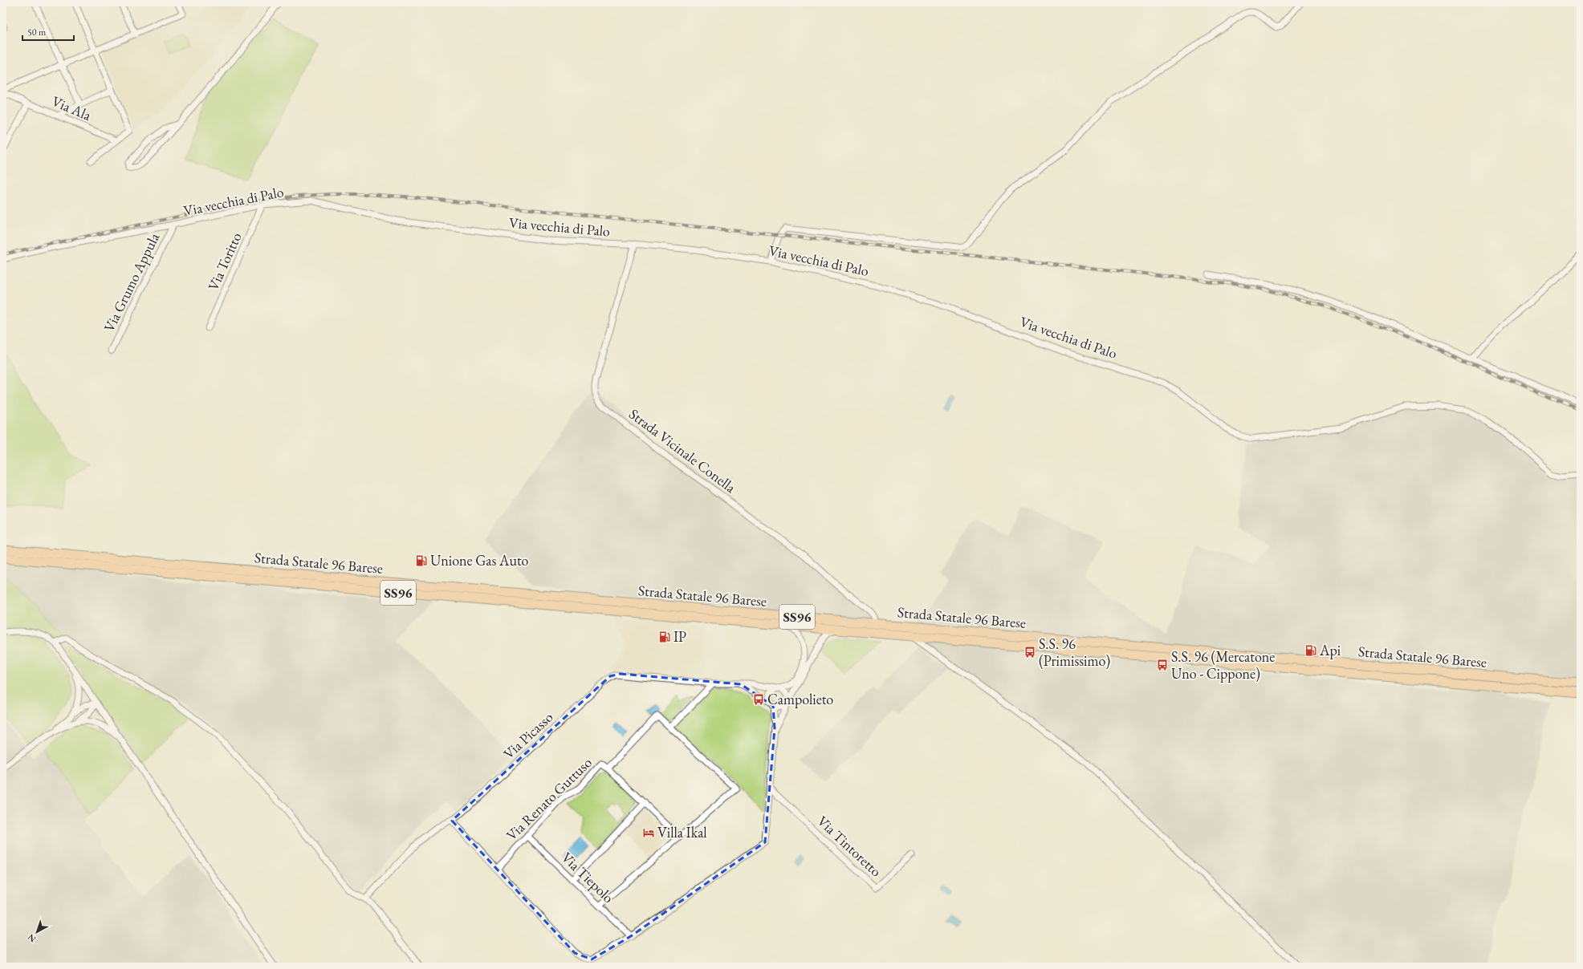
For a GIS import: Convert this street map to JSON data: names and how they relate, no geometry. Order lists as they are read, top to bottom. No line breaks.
{"streets":{"main road":["Strada Statale 96 Barese","SS96"],"street":["Via Ala","Via vecchia di Palo","Via Toritto","Via Grumo Appula","Strada Vicinale Conella","Via Picasso","Via Renato Guttuso","Via Tintoretto","Via Tiepolo"]},"crossings":[["Via vecchia di Palo","Via Toritto"],["Via vecchia di Palo","Via Grumo Appula"],["Via vecchia di Palo","Strada Vicinale Conella"],["Strada Vicinale Conella","Strada Statale 96 Barese"],["Strada Statale 96 Barese","SS96"],["Via Renato Guttuso","Via Tiepolo"]],"places":{"fuel station":["Unione Gas Auto","IP","Api"],"bus stop":["S.S. 96 (Primissimo)","S.S. 96 (Mercatone Uno - Cippone)","Campolieto"],"hotel":["Villa Ikal"]},"scale_bar":"50 m","north":"bottom left"}
